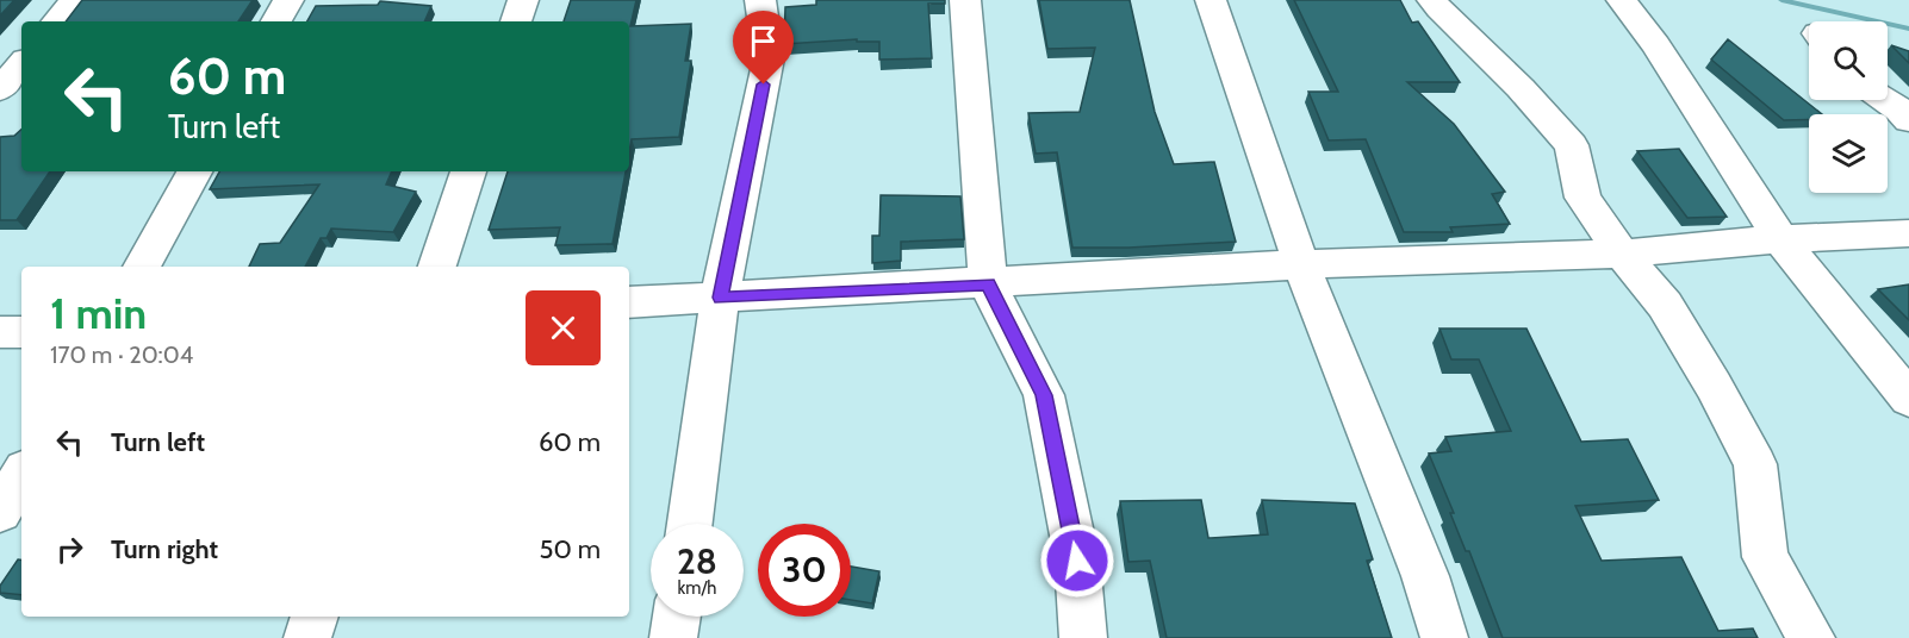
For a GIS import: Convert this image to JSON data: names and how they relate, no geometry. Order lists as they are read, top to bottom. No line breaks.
{"page":{"turn":["60 m","Turn left"],"heading":["1 min","170 m · 20:04"],"list":[{"name":"Turn left","value":"60 m"},{"name":"Turn right","value":"50 m"}],"speed":"28 km/h","limit":"30"}}
